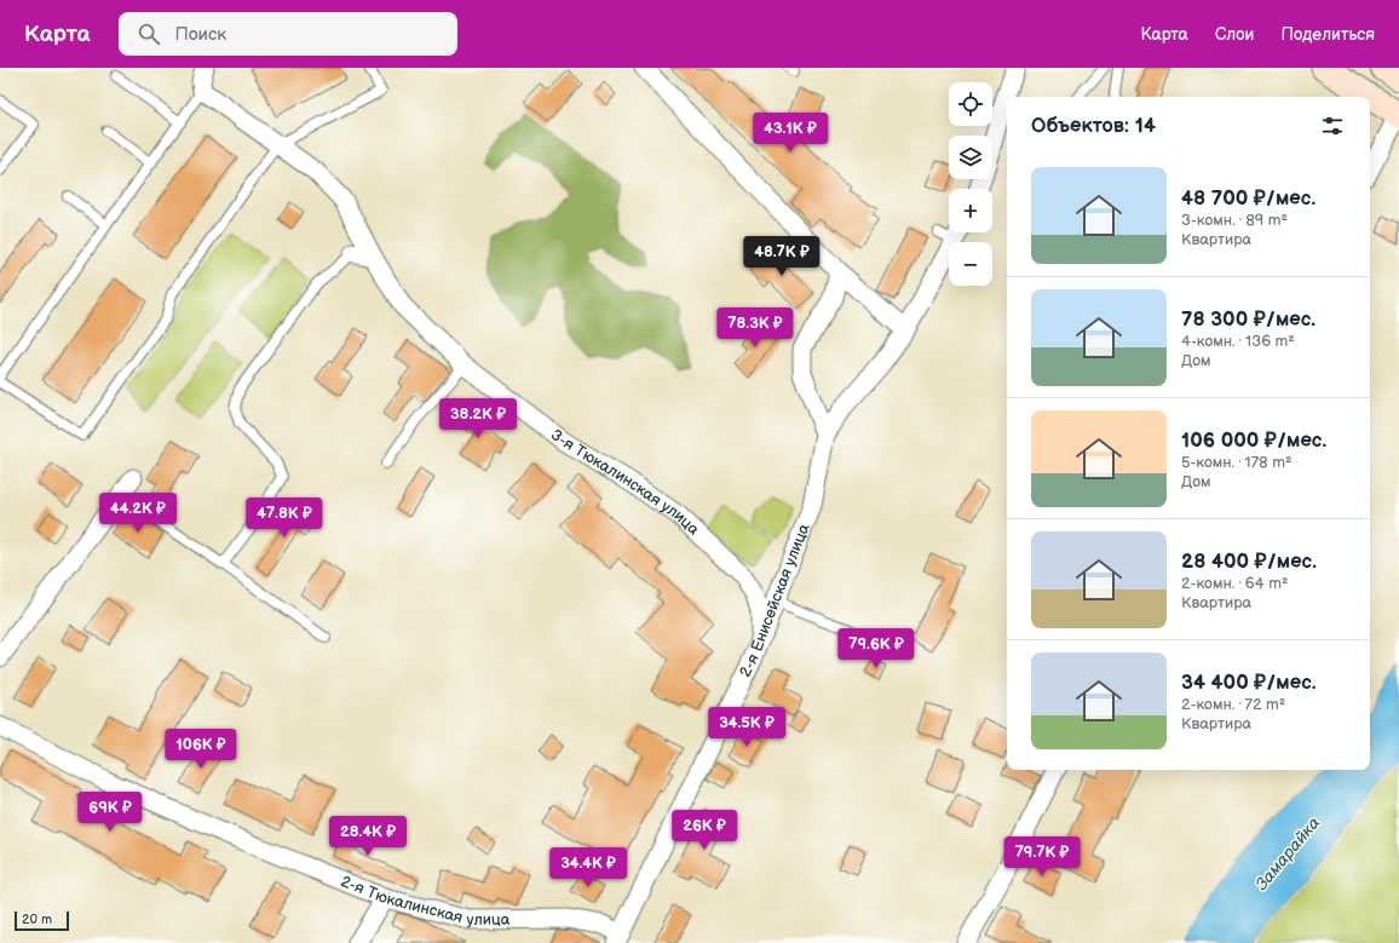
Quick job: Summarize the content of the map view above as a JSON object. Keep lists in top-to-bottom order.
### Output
{
  "streets": {
    "street": ["3-я Тюкалинская улица", "2-я Енисейская улица", "2-я Тюкалинская улица"]
  },
  "crossings": [
    ["3-я Тюкалинская улица", "2-я Енисейская улица"],
    ["2-я Енисейская улица", "2-я Тюкалинская улица"]
  ],
  "water": ["Замарайка"],
  "scale_bar": "20 m",
  "page": {
    "header": "Карта",
    "search": "Поиск",
    "nav": ["Карта", "Слои", "Поделиться"],
    "map_buttons": ["+", "−"],
    "heading": "Объектов: 14",
    "price": [
      "43.1K ₽",
      "48.7K ₽",
      "78.3K ₽",
      "38.2K ₽",
      "44.2K ₽",
      "47.8K ₽",
      "79.6K ₽",
      "34.5K ₽",
      "106K ₽",
      "69K ₽",
      "26K ₽",
      "28.4K ₽",
      "79.7K ₽",
      "34.4K ₽"
    ],
    "list": [
      {
        "name": "48 700 ₽/мес.",
        "note": "3-комн. · 89 m² · Квартира"
      },
      {
        "name": "78 300 ₽/мес.",
        "note": "4-комн. · 136 m² · Дом"
      },
      {
        "name": "106 000 ₽/мес.",
        "note": "5-комн. · 178 m² · Дом"
      },
      {
        "name": "28 400 ₽/мес.",
        "note": "2-комн. · 64 m² · Квартира"
      },
      {
        "name": "34 400 ₽/мес.",
        "note": "2-комн. · 72 m² · Квартира"
      }
    ],
    "scale": "20 m"
  }
}
